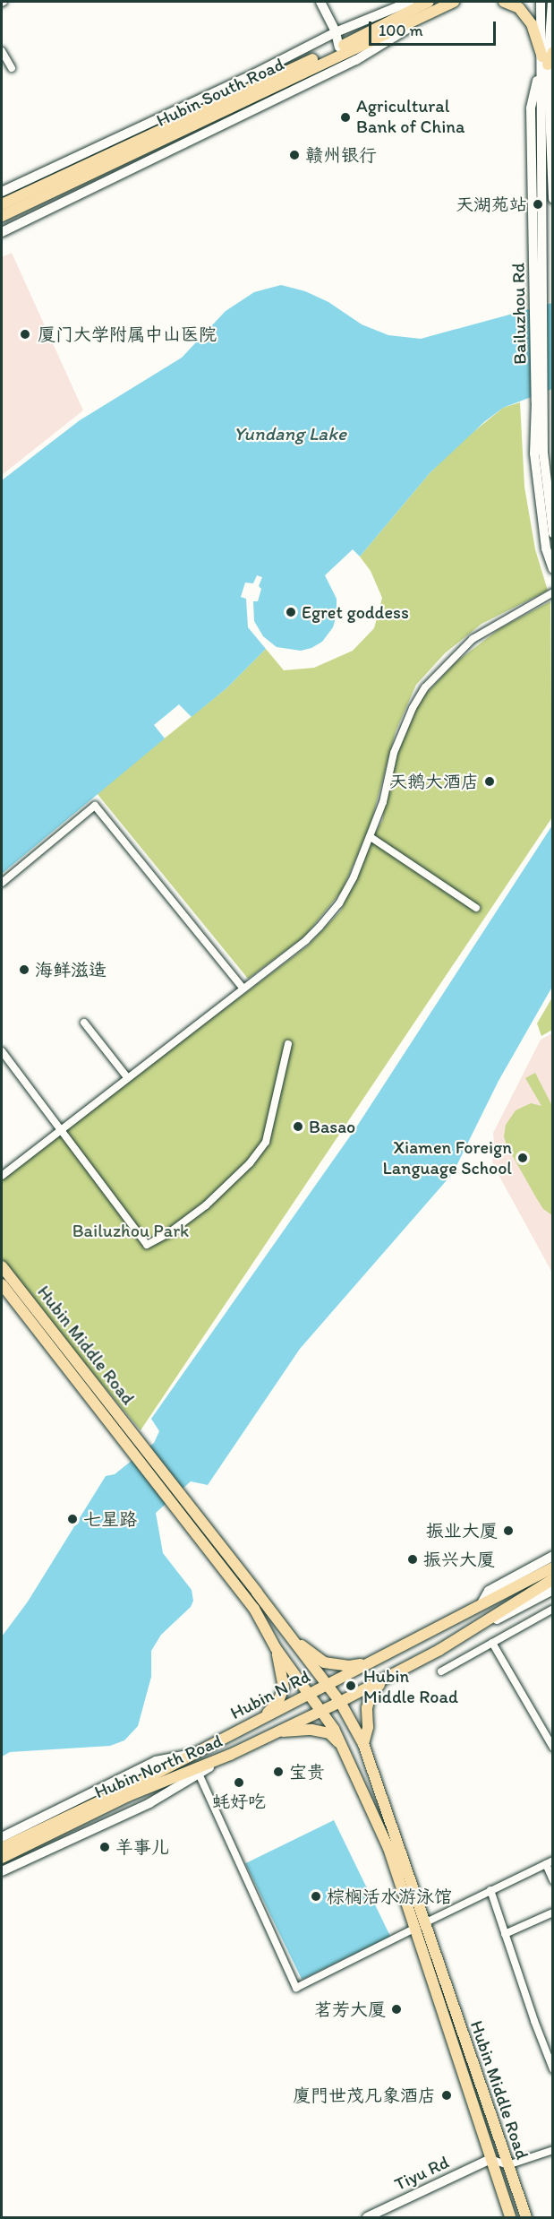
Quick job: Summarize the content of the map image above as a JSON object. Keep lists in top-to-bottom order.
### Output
{
  "streets": {
    "main road": [
      "Hubin South Road",
      "Bailuzhou Rd",
      "Hubin Middle Road",
      "Hubin N Rd",
      "Hubin North Road",
      "Tiyu Rd"
    ]
  },
  "crossings": [
    ["Hubin Middle Road", "Hubin N Rd"],
    ["Hubin Middle Road", "Hubin North Road"],
    ["Hubin Middle Road", "Tiyu Rd"]
  ],
  "water": ["Yundang Lake"],
  "parks": ["Bailuzhou Park"],
  "places": [
    "Agricultural Bank of China",
    "赣州银行",
    "天湖苑站",
    "厦门大学附属中山医院",
    "Egret goddess",
    "天鹅大酒店",
    "海鲜滋造",
    "Basao",
    "Xiamen Foreign Language School",
    "七星路",
    "振业大厦",
    "振兴大厦",
    "Hubin Middle Road",
    "宝贵",
    "蚝好吃",
    "羊事儿",
    "棕榈活水游泳馆",
    "茗芳大厦",
    "廈門世茂凡象酒店"
  ],
  "scale_bar": "100 m"
}
